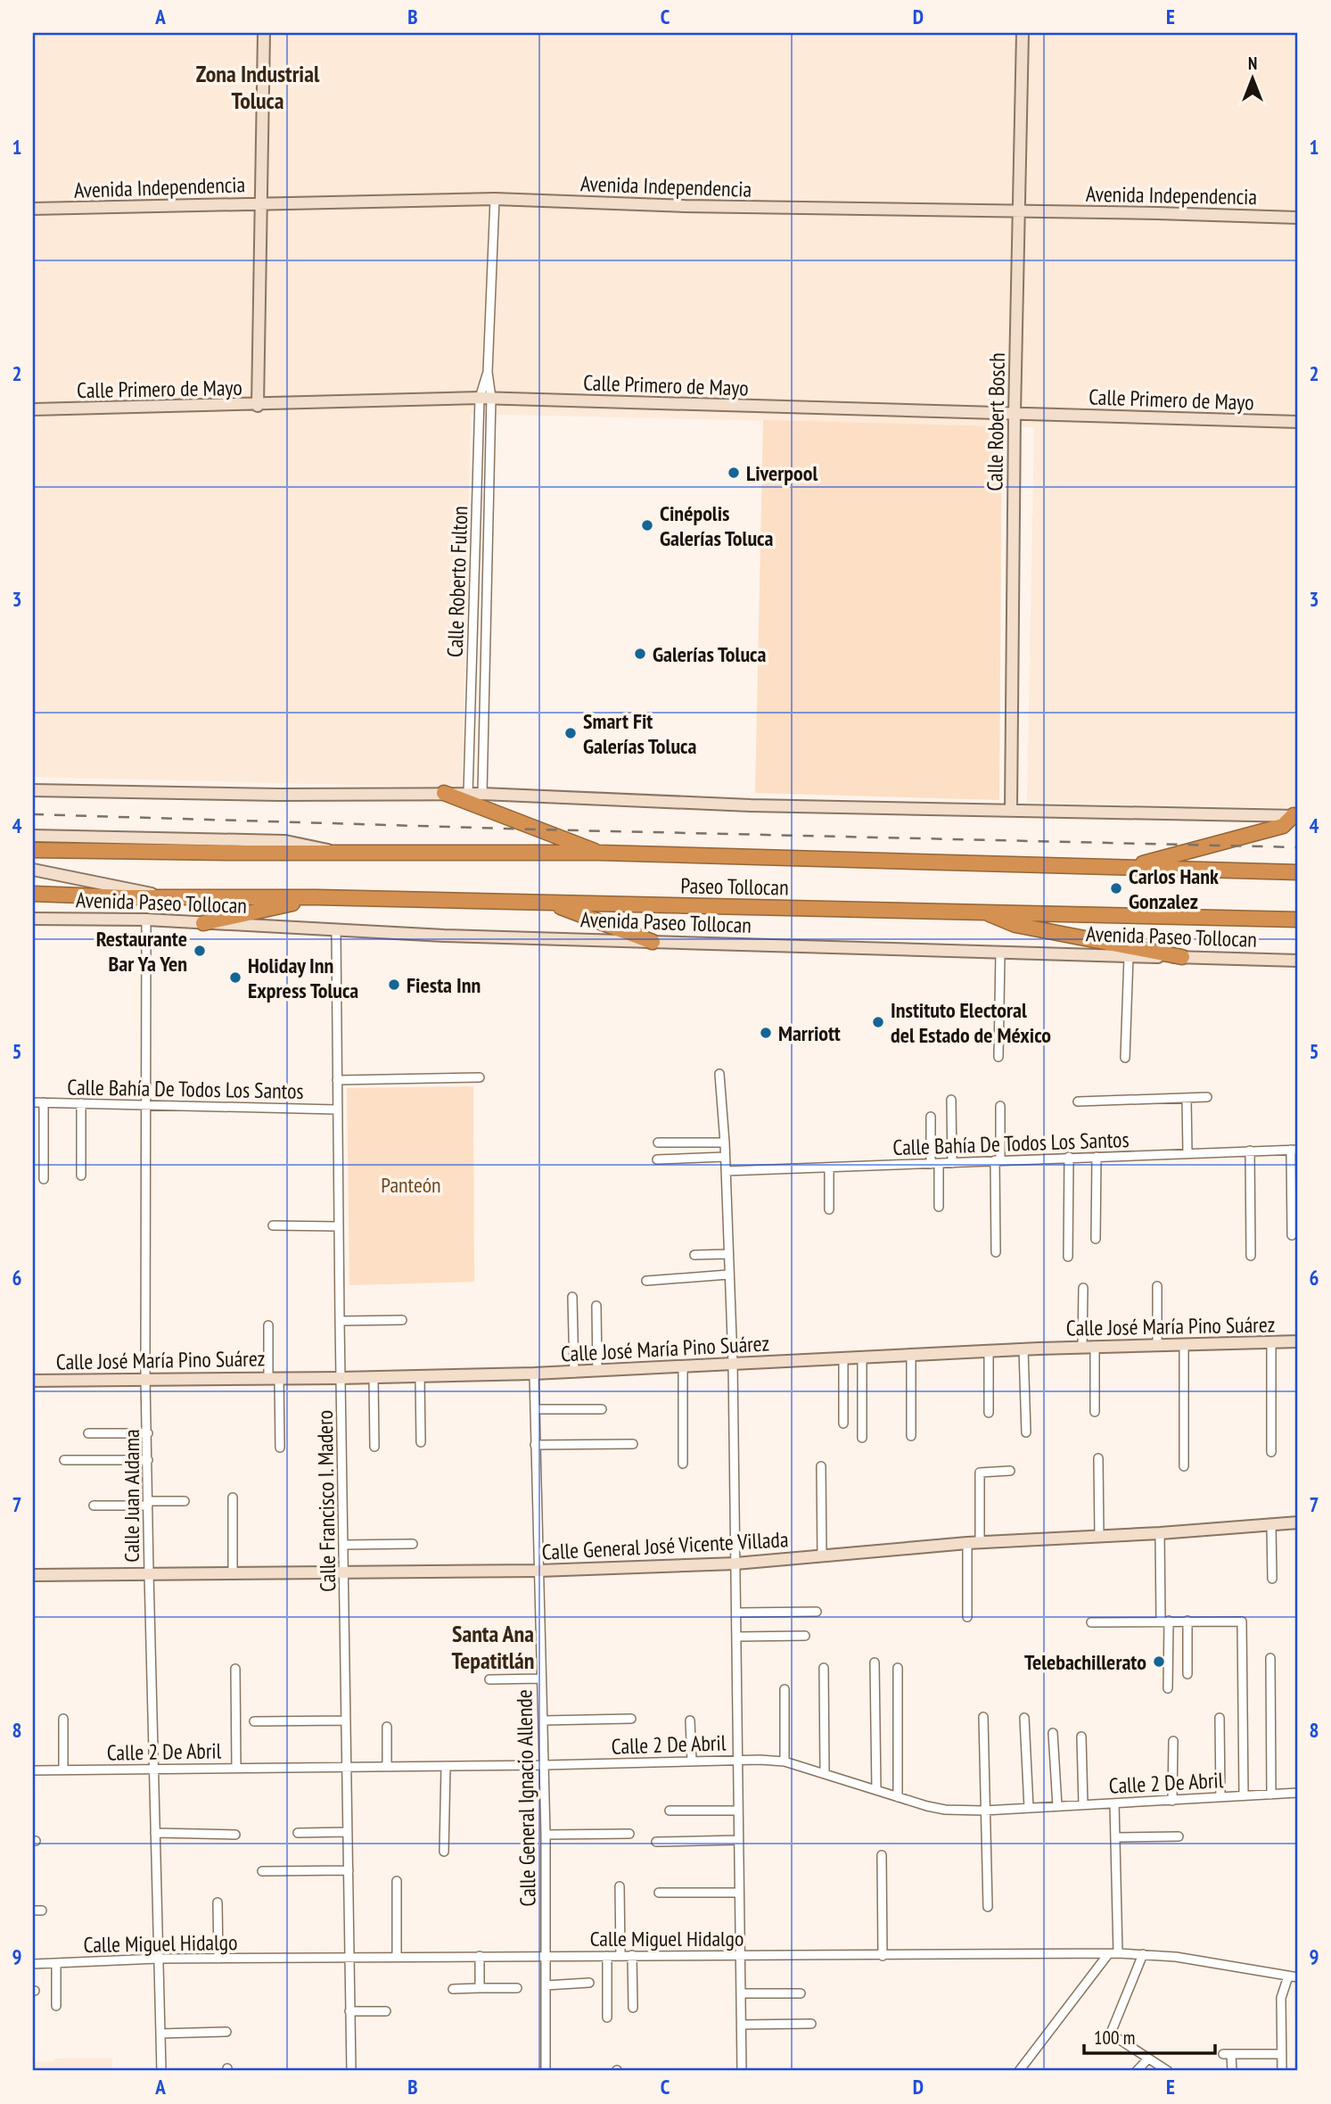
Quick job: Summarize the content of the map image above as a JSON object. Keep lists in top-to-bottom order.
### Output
{
  "streets": {
    "highway": ["Paseo Tollocan", "Avenida Paseo Tollocan"],
    "main road": [
      "Avenida Independencia",
      "Calle Primero de Mayo",
      "Calle Robert Bosch",
      "Calle José María Pino Suárez",
      "Calle General José Vicente Villada"
    ],
    "street": [
      "Calle Roberto Fulton",
      "Calle Bahía De Todos Los Santos",
      "Calle Juan Aldama",
      "Calle Francisco I. Madero",
      "Calle 2 De Abril",
      "Calle General Ignacio Allende",
      "Calle Miguel Hidalgo"
    ]
  },
  "crossings": [
    ["Avenida Independencia", "Calle Robert Bosch"],
    ["Avenida Independencia", "Calle Roberto Fulton"],
    ["Calle Primero de Mayo", "Calle Robert Bosch"],
    ["Calle Primero de Mayo", "Calle Roberto Fulton"],
    ["Paseo Tollocan", "Avenida Paseo Tollocan"],
    ["Avenida Paseo Tollocan", "Calle Juan Aldama"],
    ["Avenida Paseo Tollocan", "Calle Francisco I. Madero"],
    ["Calle Bahía De Todos Los Santos", "Calle Juan Aldama"],
    ["Calle Bahía De Todos Los Santos", "Calle Francisco I. Madero"],
    ["Calle José María Pino Suárez", "Calle Juan Aldama"],
    ["Calle José María Pino Suárez", "Calle Francisco I. Madero"],
    ["Calle José María Pino Suárez", "Calle General Ignacio Allende"],
    ["Calle Juan Aldama", "Calle General José Vicente Villada"],
    ["Calle Juan Aldama", "Calle 2 De Abril"],
    ["Calle Juan Aldama", "Calle Miguel Hidalgo"],
    ["Calle Francisco I. Madero", "Calle General José Vicente Villada"],
    ["Calle Francisco I. Madero", "Calle 2 De Abril"],
    ["Calle Francisco I. Madero", "Calle Miguel Hidalgo"],
    ["Calle General José Vicente Villada", "Calle General Ignacio Allende"],
    ["Calle 2 De Abril", "Calle General Ignacio Allende"],
    ["Calle General Ignacio Allende", "Calle Miguel Hidalgo"]
  ],
  "districts": ["Zona Industrial Toluca", "Santa Ana Tepatitlán"],
  "parks": ["Panteón"],
  "places": [
    "Liverpool",
    "Cinépolis Galerías Toluca",
    "Galerías Toluca",
    "Smart Fit Galerías Toluca",
    "Carlos Hank Gonzalez",
    "Restaurante Bar Ya Yen",
    "Holiday Inn Express Toluca",
    "Fiesta Inn",
    "Instituto Electoral del Estado de México",
    "Marriott",
    "Telebachillerato"
  ],
  "scale_bar": "100 m",
  "north": "top",
  "grid": {
    "columns": [
      "A",
      "B",
      "C",
      "D",
      "E"
    ],
    "rows": [
      "1",
      "2",
      "3",
      "4",
      "5",
      "6",
      "7",
      "8",
      "9"
    ]
  }
}
